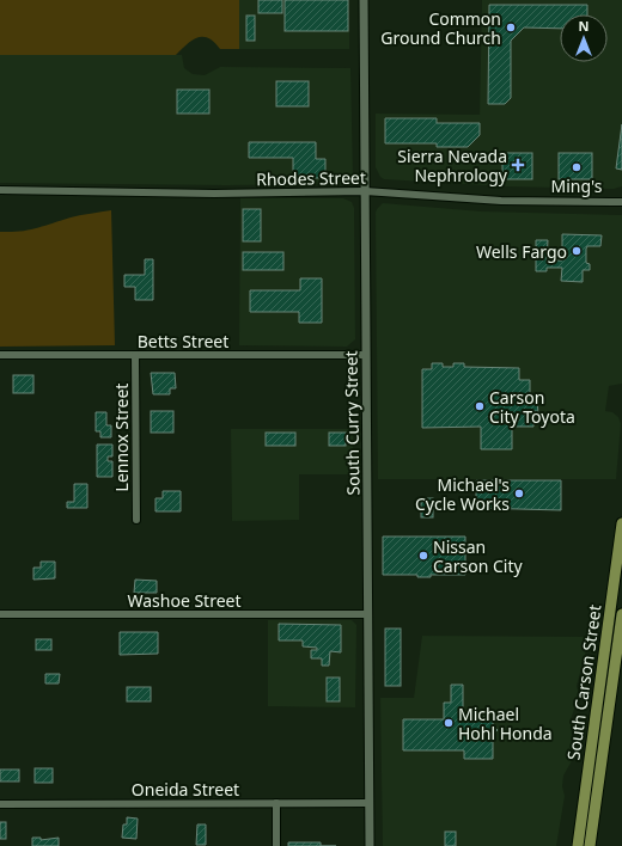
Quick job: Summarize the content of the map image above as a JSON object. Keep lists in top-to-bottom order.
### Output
{
  "streets": {
    "main road": ["South Carson Street"],
    "street": [
      "Rhodes Street",
      "Betts Street",
      "South Curry Street",
      "Lennox Street",
      "Washoe Street",
      "Oneida Street"
    ]
  },
  "crossings": [
    ["Rhodes Street", "South Curry Street"],
    ["Betts Street", "South Curry Street"],
    ["Betts Street", "Lennox Street"],
    ["South Curry Street", "Washoe Street"],
    ["South Curry Street", "Oneida Street"]
  ],
  "places": {
    "other": [
      "Common Ground Church",
      "Ming's",
      "Wells Fargo",
      "Carson City Toyota",
      "Michael's Cycle Works",
      "Nissan Carson City",
      "Michael Hohl Honda"
    ],
    "health": ["Sierra Nevada Nephrology"]
  },
  "north": "top"
}
